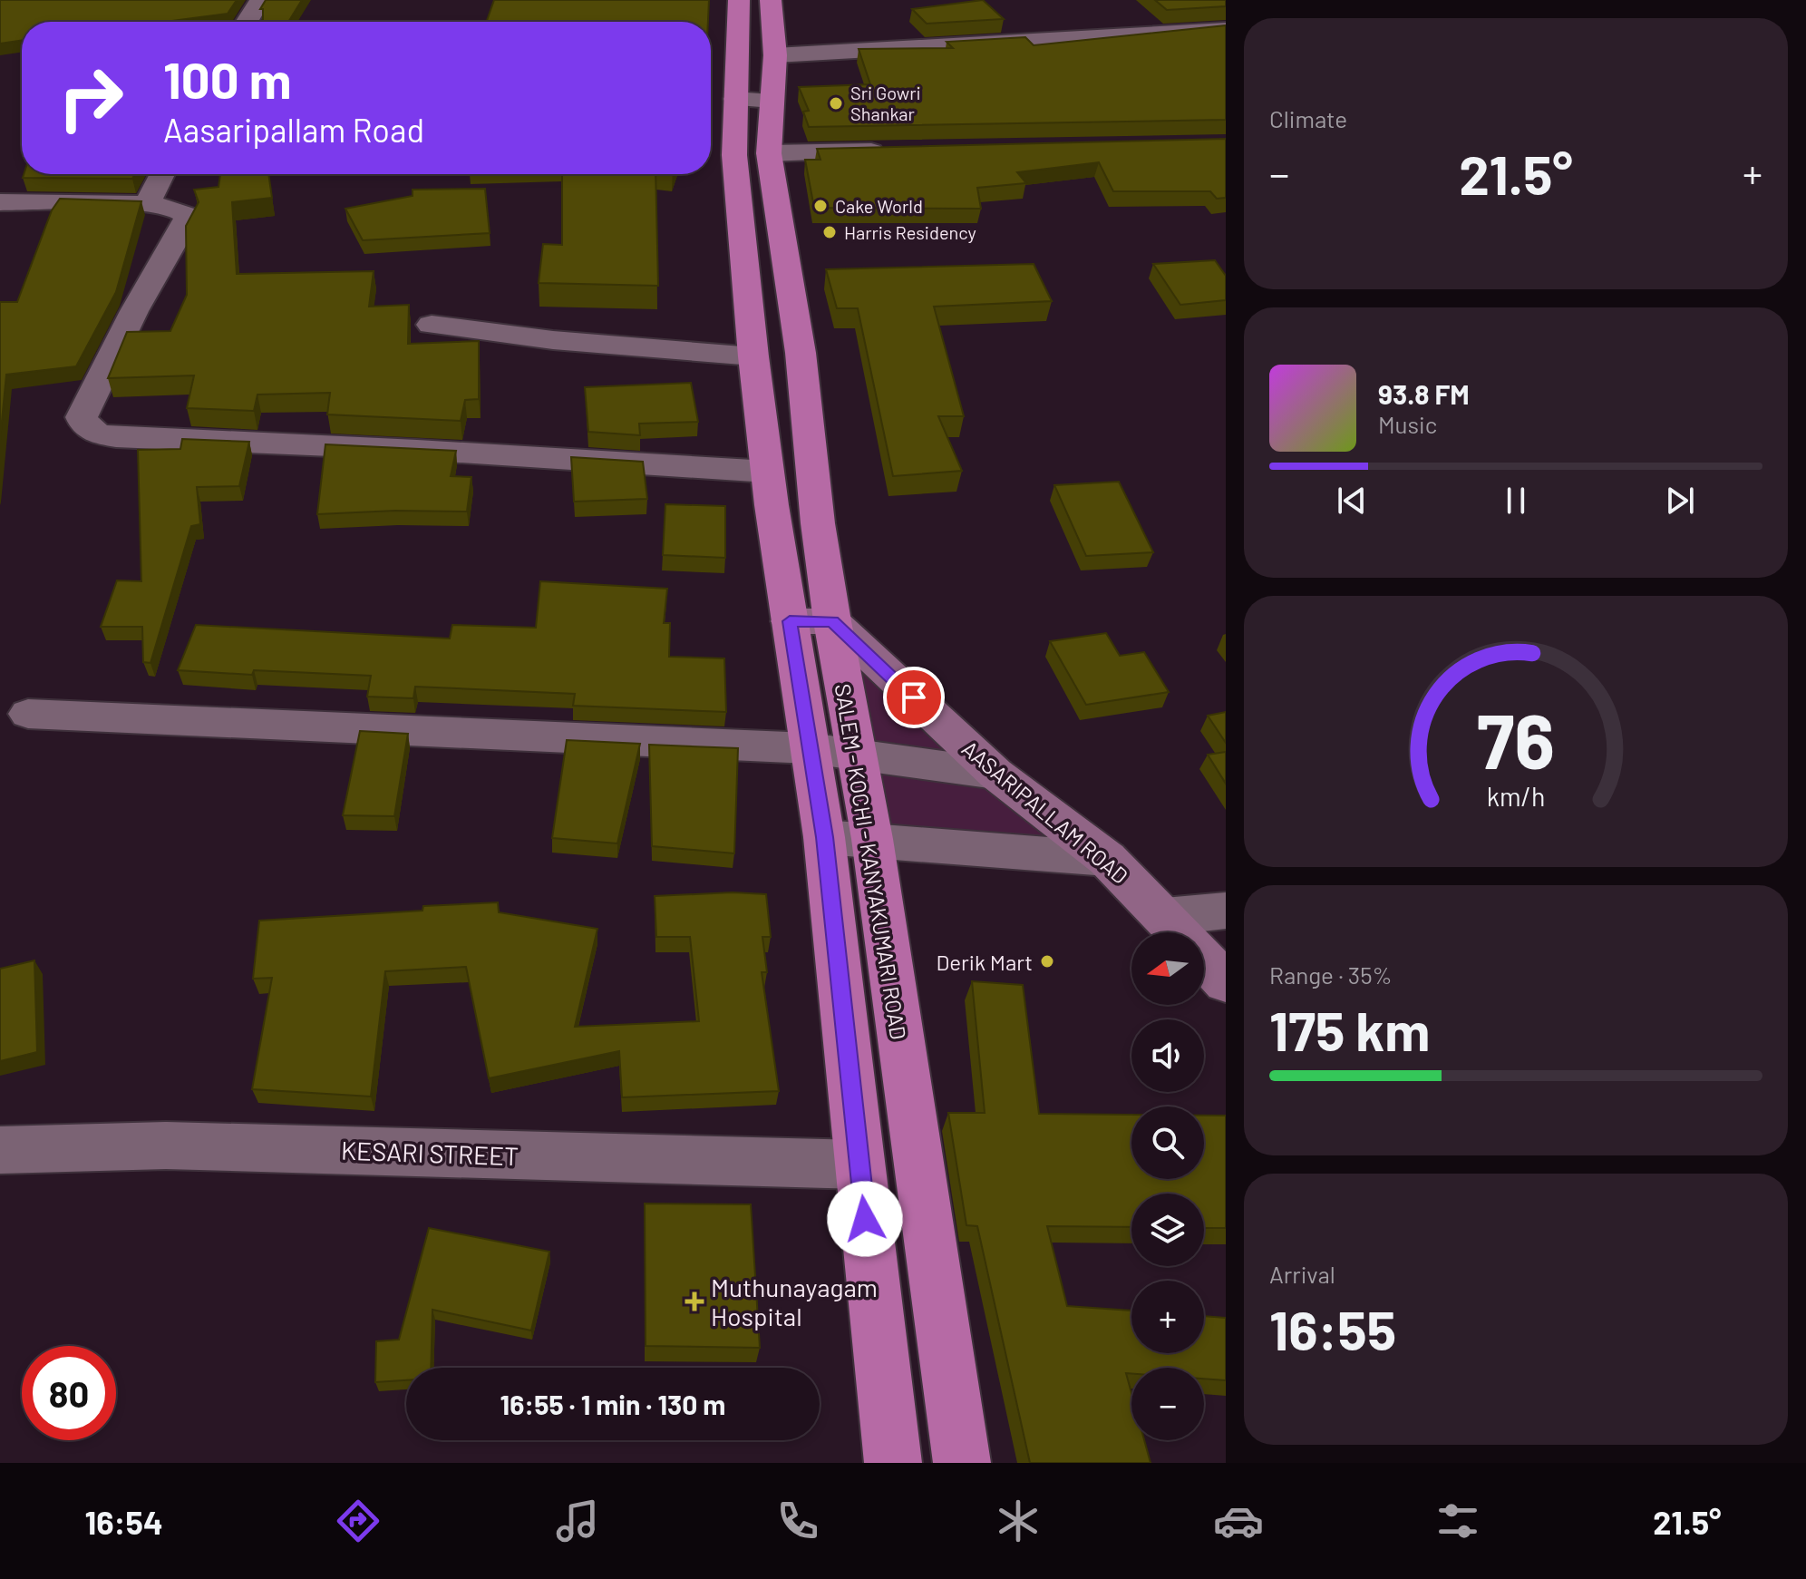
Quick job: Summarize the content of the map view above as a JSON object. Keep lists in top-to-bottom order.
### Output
{
  "streets": {
    "highway": ["SALEM - KOCHI - KANYAKUMARI ROAD"],
    "main road": ["AASARIPALLAM ROAD"],
    "street": ["KESARI STREET"]
  },
  "crossings": [
    ["AASARIPALLAM ROAD", "SALEM - KOCHI - KANYAKUMARI ROAD"],
    ["SALEM - KOCHI - KANYAKUMARI ROAD", "KESARI STREET"]
  ],
  "places": {
    "other": [
      "Sri Gowri Shankar",
      "Cake World",
      "Harris Residency",
      "Derik Mart"
    ],
    "health": ["Muthunayagam Hospital"]
  },
  "north": "left",
  "page": {
    "tile": [
      "Climate",
      ["Range · 35%", "175 km"],
      ["Arrival", "16:55"]
    ],
    "turn": ["100 m", "Aasaripallam Road"],
    "heat": ["−", "21.5°", "+"],
    "song": ["93.8 FM", "Music"],
    "map_buttons": ["+", "−"],
    "limit": "80",
    "trip": "16:55 · 1 min · 130 m",
    "tabs": ["16:54", "21.5°"],
    "gauge": ["76", "km/h"]
  }
}
